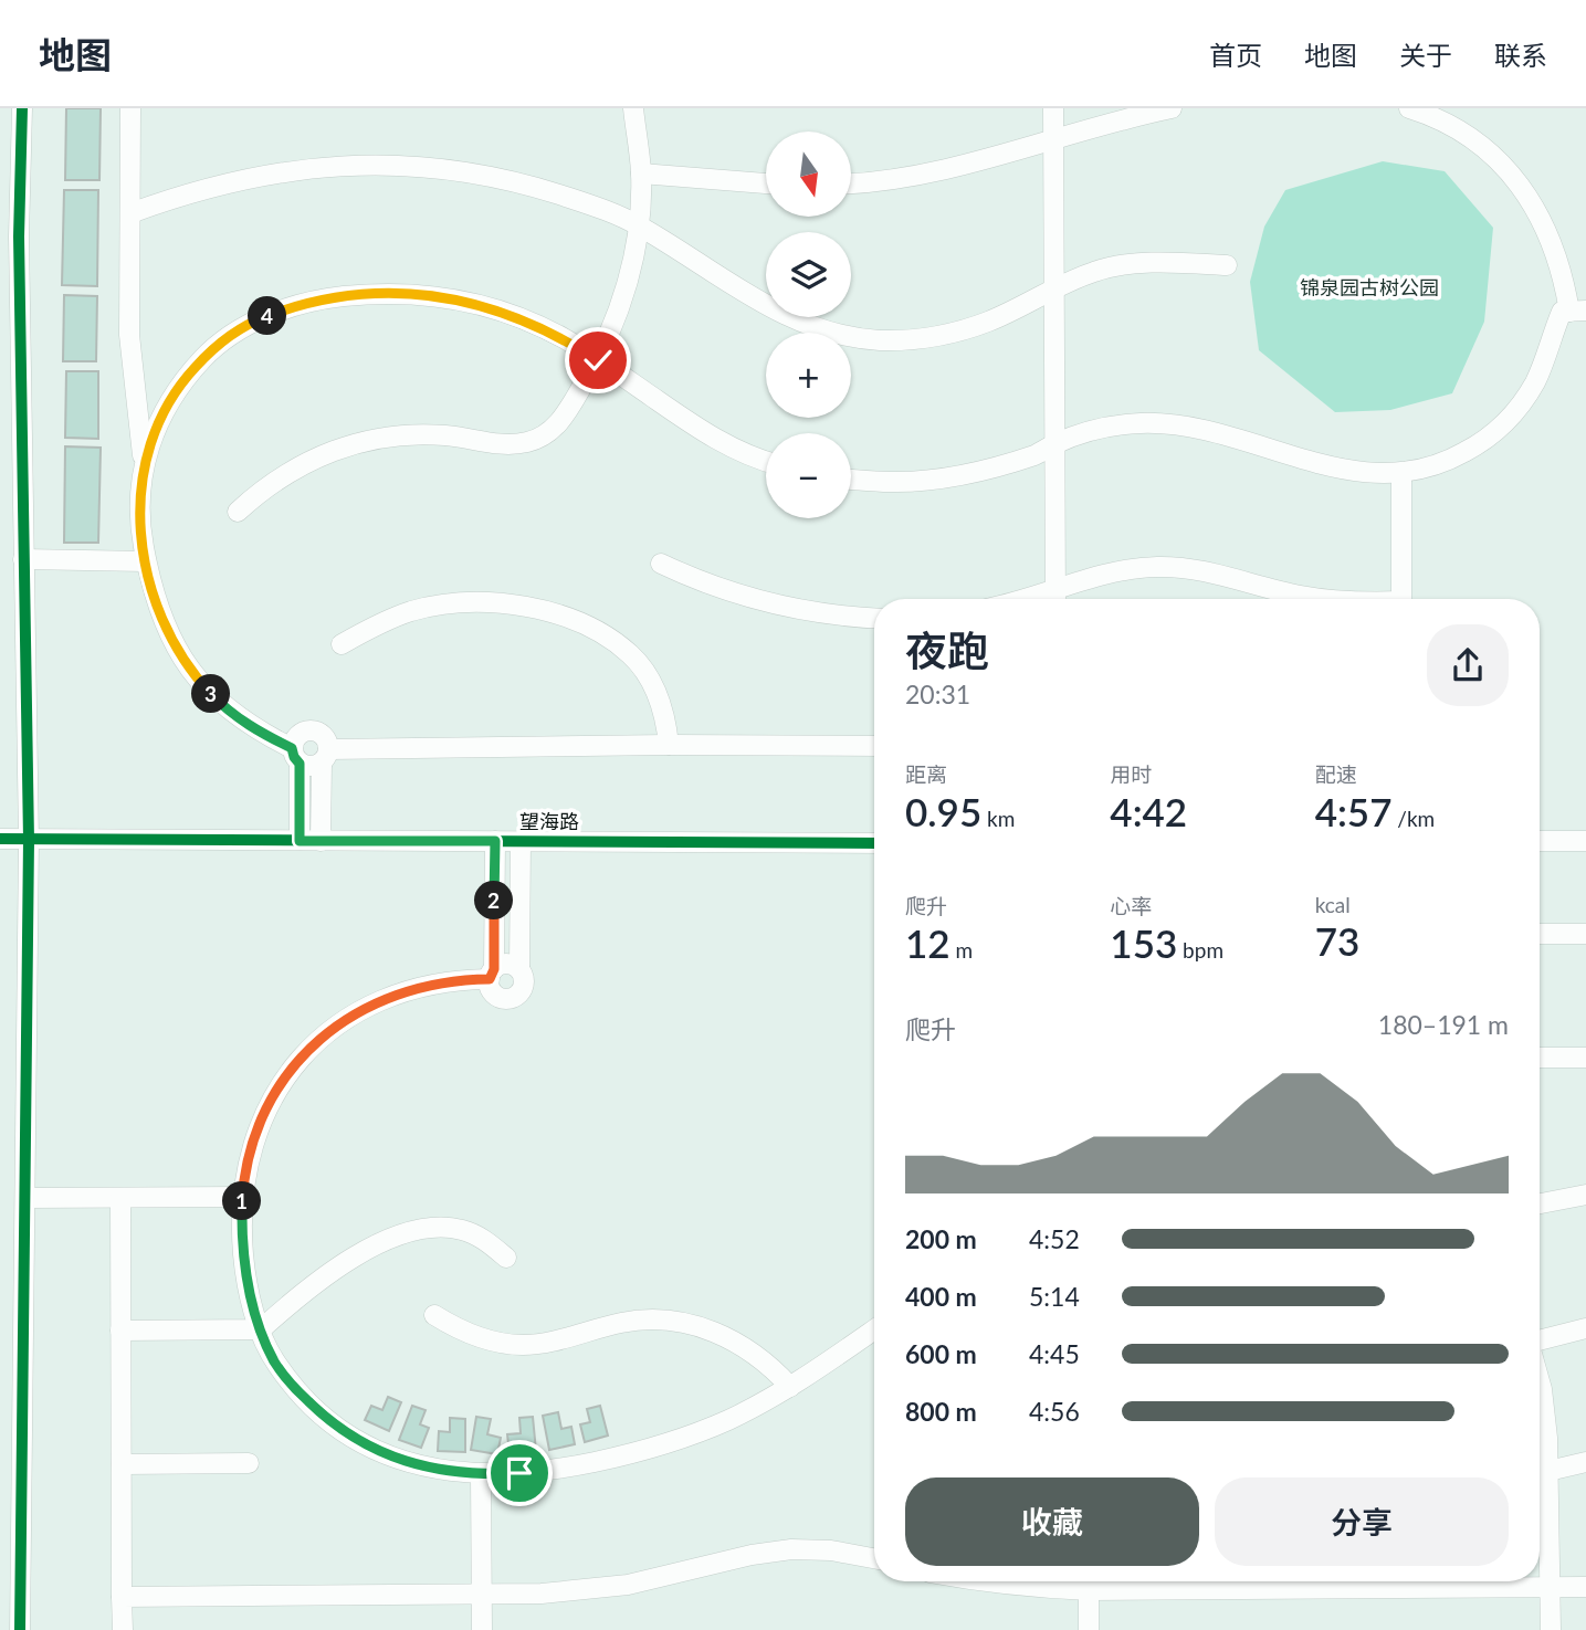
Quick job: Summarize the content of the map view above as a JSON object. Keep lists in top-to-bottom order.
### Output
{
  "streets": {
    "street": ["望海路"]
  },
  "parks": ["锦泉园古树公园"],
  "north": "bottom",
  "page": {
    "header": "地图",
    "nav": [
      "首页",
      "地图",
      "关于",
      "联系"
    ],
    "map_buttons": ["+", "−"],
    "pins": [
      "4",
      "3",
      "2",
      "1"
    ],
    "heading": ["夜跑", "20:31"],
    "stats": [
      ["距离", "0.95 km"],
      ["用时", "4:42"],
      ["配速", "4:57 /km"],
      ["爬升", "12 m"],
      ["心率", "153 bpm"],
      ["kcal", "73"]
    ],
    "chart": ["爬升", "180–191 m"],
    "list": [
      {
        "name": "200 m",
        "note": "4:52"
      },
      {
        "name": "400 m",
        "note": "5:14"
      },
      {
        "name": "600 m",
        "note": "4:45"
      },
      {
        "name": "800 m",
        "note": "4:56"
      }
    ],
    "buttons": ["收藏", "分享"]
  }
}
